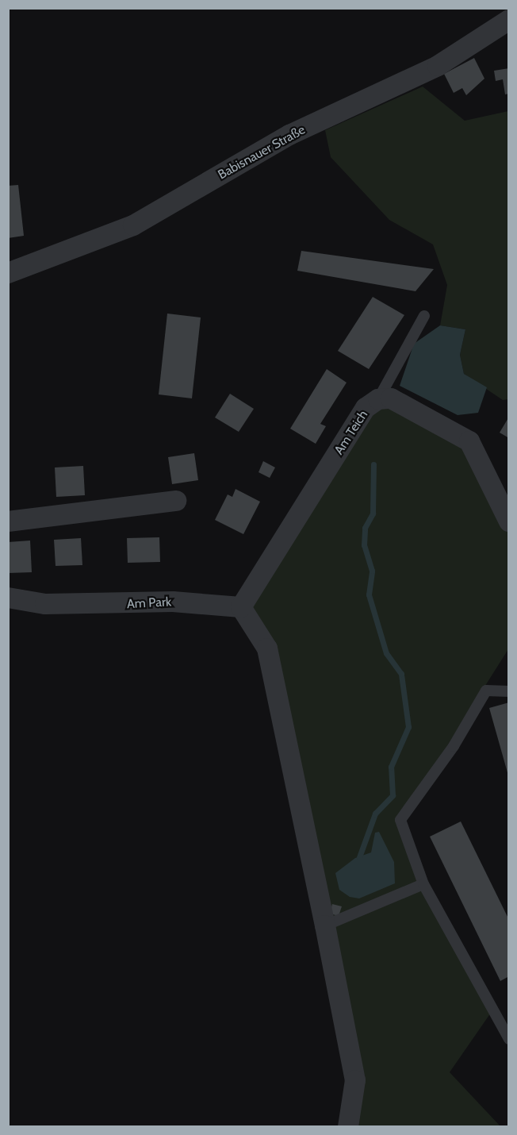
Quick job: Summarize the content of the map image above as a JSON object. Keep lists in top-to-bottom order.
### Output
{
  "streets": {
    "street": ["Babisnauer Straße", "Am Teich", "Am Park"]
  },
  "crossings": [
    ["Am Teich", "Am Park"]
  ]
}
